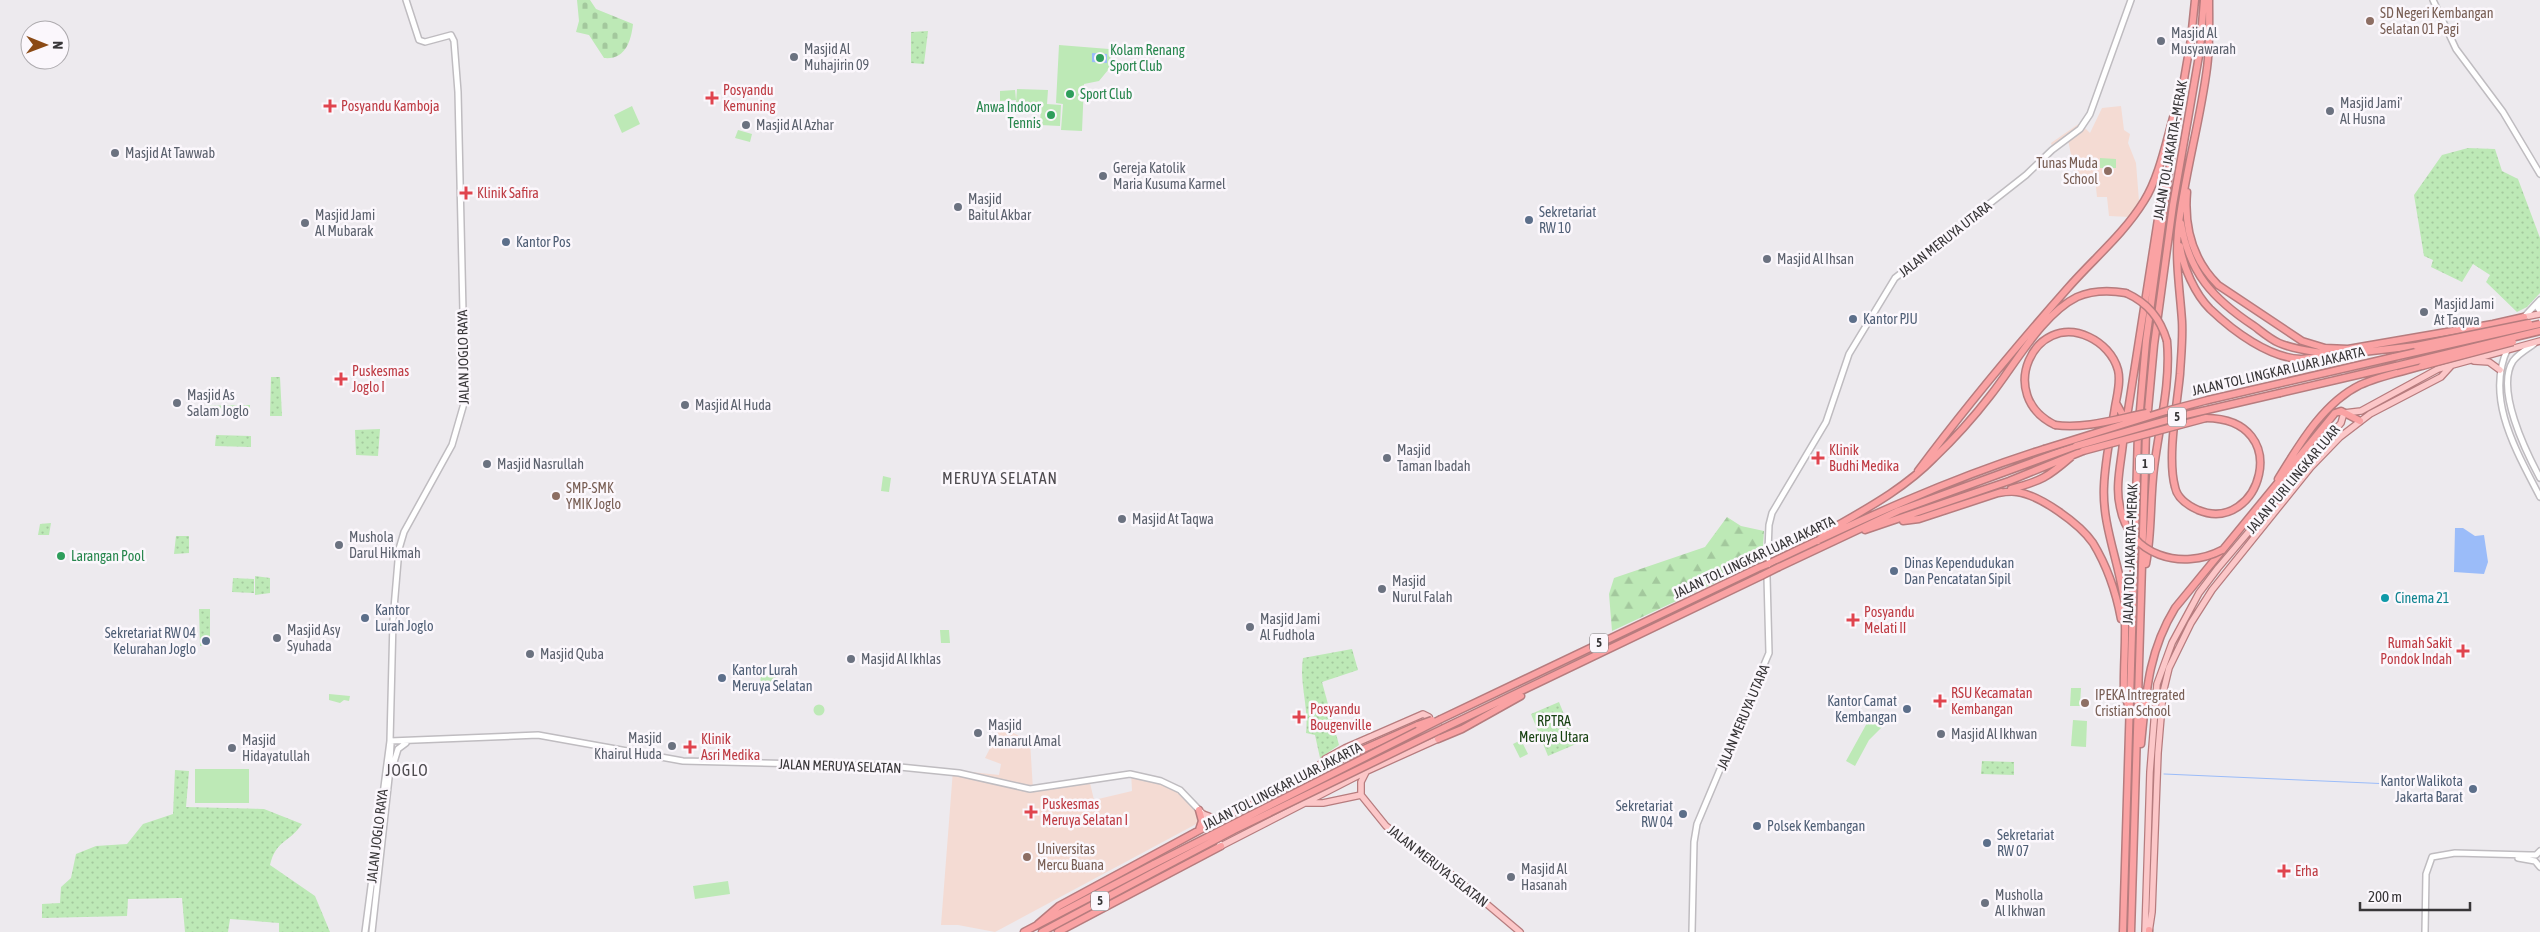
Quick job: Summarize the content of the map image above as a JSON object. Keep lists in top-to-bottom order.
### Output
{
  "streets": {
    "highway": [
      "JALAN TOL JAKARTA–MERAK",
      "JALAN TOL LINGKAR LUAR JAKARTA",
      "5",
      "1"
    ],
    "main road": [
      "JALAN MERUYA UTARA",
      "JALAN JOGLO RAYA",
      "JALAN PURI LINGKAR LUAR",
      "JALAN MERUYA SELATAN"
    ]
  },
  "crossings": [
    ["JALAN JOGLO RAYA", "JALAN MERUYA SELATAN"]
  ],
  "districts": ["MERUYA SELATAN", "JOGLO"],
  "parks": ["RPTRA Meruya Utara"],
  "places": {
    "other": [
      "SD Negeri Kembangan Selatan 01 Pagi",
      "Masjid Al Musyawarah",
      "Masjid Al Muhajirin 09",
      "Kolam Renang Sport Club",
      "Sport Club",
      "Masjid Jami' Al Husna",
      "Anwa Indoor Tennis",
      "Masjid Al Azhar",
      "Masjid At Tawwab",
      "Tunas Muda School",
      "Gereja Katolik Maria Kusuma Karmel",
      "Masjid Baitul Akbar",
      "Sekretariat RW 10",
      "Masjid Jami Al Mubarak",
      "Kantor Pos",
      "Masjid Al Ihsan",
      "Masjid Jami At Taqwa",
      "Kantor PJU",
      "Masjid As Salam Joglo",
      "Masjid Al Huda",
      "Masjid Taman Ibadah",
      "Masjid Nasrullah",
      "SMP-SMK YMIK Joglo",
      "Masjid At Taqwa",
      "Mushola Darul Hikmah",
      "Larangan Pool",
      "Dinas Kependudukan Dan Pencatatan Sipil",
      "Masjid Nurul Falah",
      "Cinema 21",
      "Kantor Lurah Joglo",
      "Masjid Jami Al Fudhola",
      "Masjid Asy Syuhada",
      "Sekretariat RW 04 Kelurahan Joglo",
      "Masjid Quba",
      "Masjid Al Ikhlas",
      "Kantor Lurah Meruya Selatan",
      "IPEKA Intregrated Cristian School",
      "Kantor Camat Kembangan",
      "Masjid Manarul Amal",
      "Masjid Al Ikhwan",
      "Masjid Khairul Huda",
      "Masjid Hidayatullah",
      "Kantor Walikota Jakarta Barat",
      "Sekretariat RW 04",
      "Polsek Kembangan",
      "Sekretariat RW 07",
      "Universitas Mercu Buana",
      "Masjid Al Hasanah",
      "Musholla Al Ikhwan"
    ],
    "health": [
      "Posyandu Kemuning",
      "Posyandu Kamboja",
      "Klinik Safira",
      "Puskesmas Joglo I",
      "Klinik Budhi Medika",
      "Posyandu Melati II",
      "Rumah Sakit Pondok Indah",
      "RSU Kecamatan Kembangan",
      "Posyandu Bougenville",
      "Klinik Asri Medika",
      "Puskesmas Meruya Selatan I",
      "Erha"
    ]
  },
  "scale_bar": "200 m",
  "north": "right"
}
